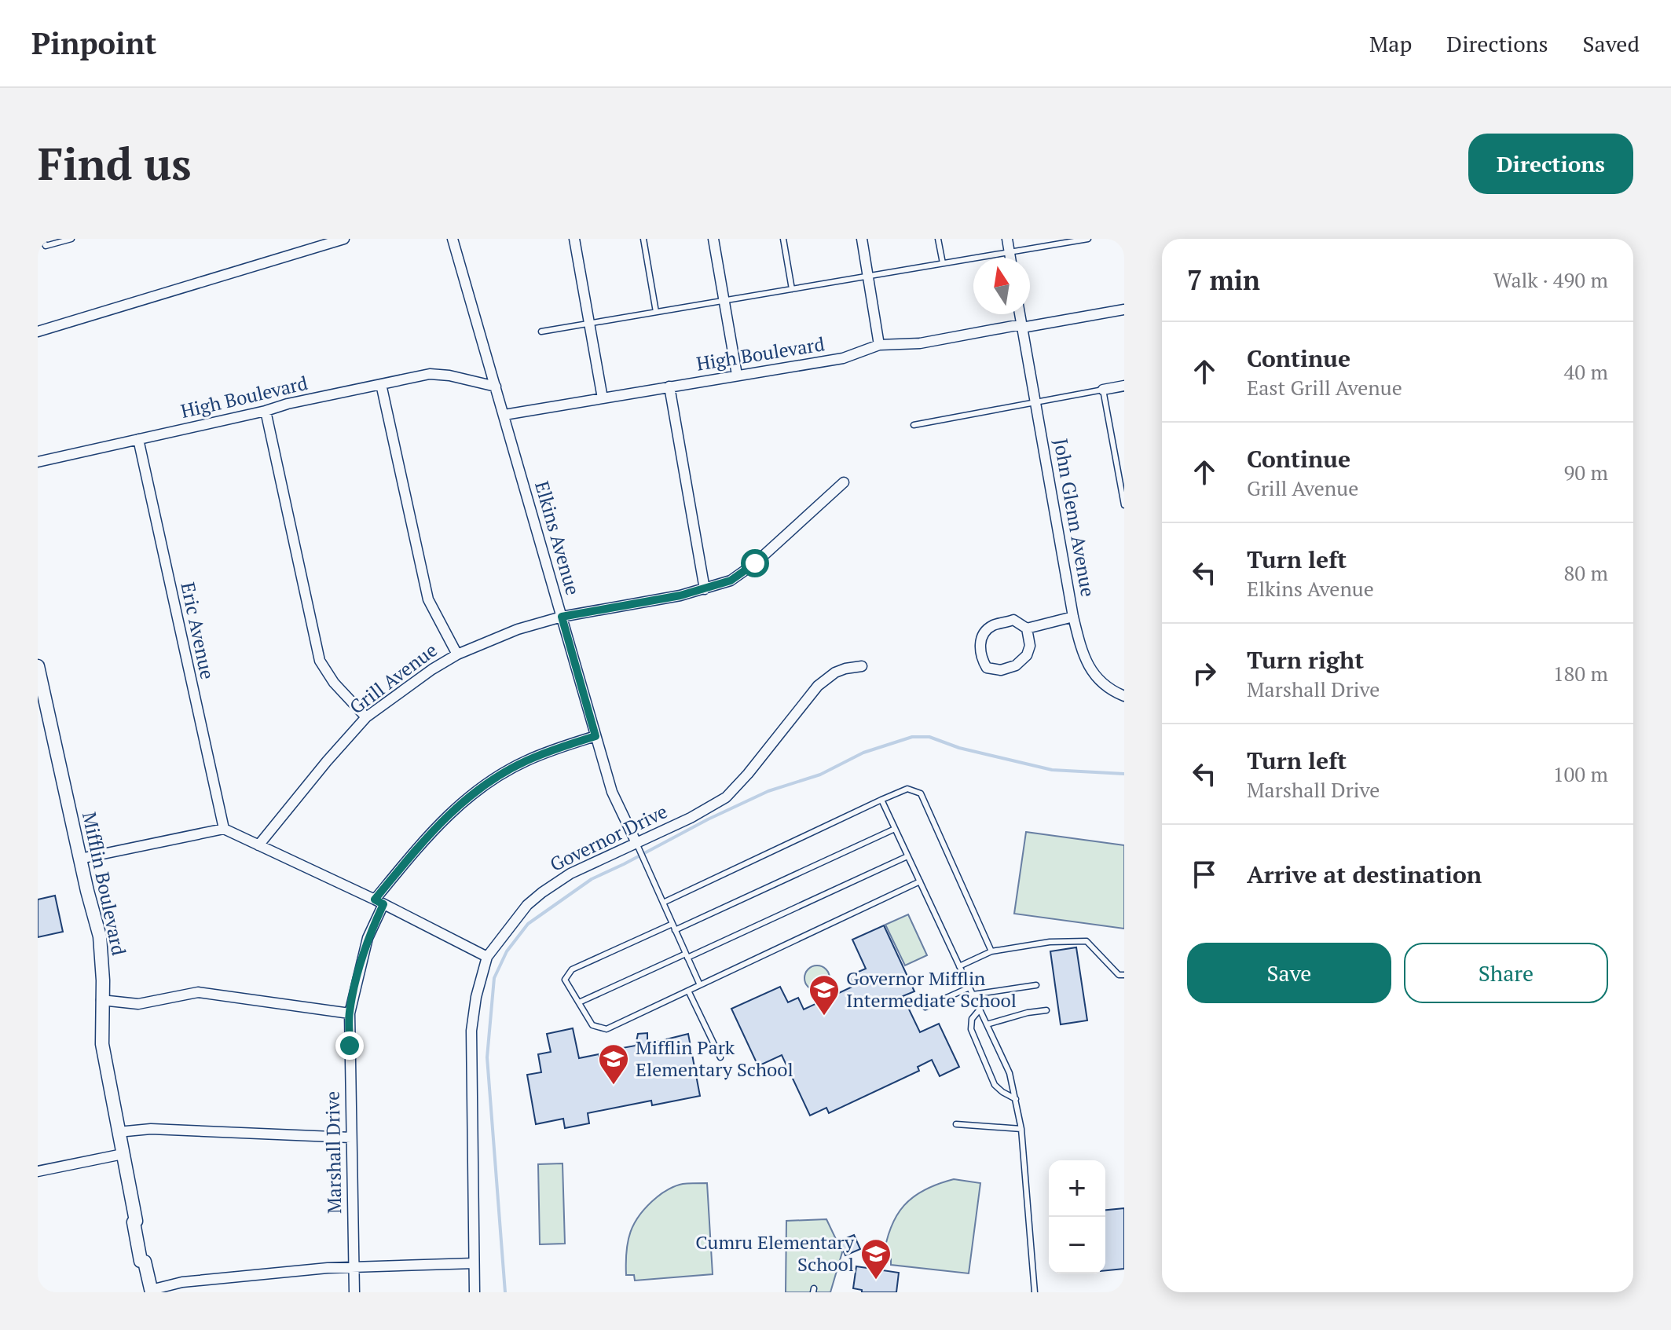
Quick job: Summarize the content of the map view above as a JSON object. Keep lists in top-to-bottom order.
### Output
{
  "streets": {
    "street": [
      "High Boulevard",
      "John Glenn Avenue",
      "Elkins Avenue",
      "Eric Avenue",
      "Grill Avenue",
      "Governor Drive",
      "Mifflin Boulevard",
      "Marshall Drive"
    ]
  },
  "crossings": [
    ["High Boulevard", "John Glenn Avenue"],
    ["High Boulevard", "Elkins Avenue"],
    ["High Boulevard", "Eric Avenue"],
    ["Elkins Avenue", "Grill Avenue"],
    ["Elkins Avenue", "Governor Drive"],
    ["Elkins Avenue", "Marshall Drive"]
  ],
  "places": {
    "school or university": ["Governor Mifflin Intermediate School", "Mifflin Park Elementary School", "Cumru Elementary School"]
  },
  "north": "top",
  "page": {
    "header": "Pinpoint",
    "nav": ["Map", "Directions", "Saved"],
    "buttons": [
      "Directions",
      ["Save", "Share"]
    ],
    "title": "Find us",
    "heading": ["7 min", "Walk · 490 m"],
    "list": [
      ["Continue", "East Grill Avenue", "40 m"],
      ["Continue", "Grill Avenue", "90 m"],
      ["Turn left", "Elkins Avenue", "80 m"],
      ["Turn right", "Marshall Drive", "180 m"],
      ["Turn left", "Marshall Drive", "100 m"],
      "Arrive at destination"
    ],
    "map_buttons": ["+", "−"]
  }
}
